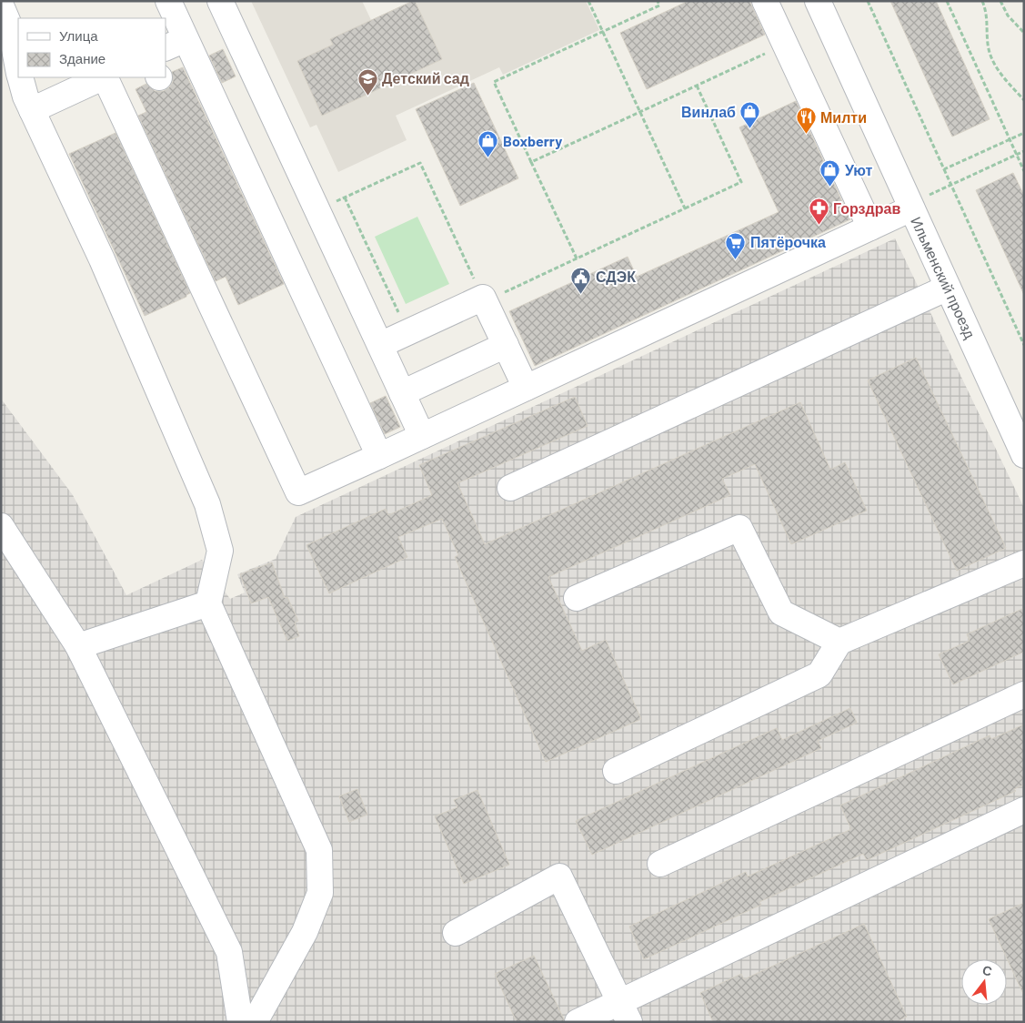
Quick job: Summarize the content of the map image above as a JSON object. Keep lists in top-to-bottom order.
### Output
{
  "streets": {
    "street": ["Ильменский проезд"]
  },
  "places": {
    "school or university": ["Детский сад"],
    "shop": ["Винлаб", "Boxberry", "Уют"],
    "restaurant": ["Милти"],
    "pharmacy": ["Горздрав"],
    "supermarket": ["Пятёрочка"],
    "public building": ["СДЭК"]
  },
  "legend": ["Улица", "Здание"],
  "north": "top"
}
